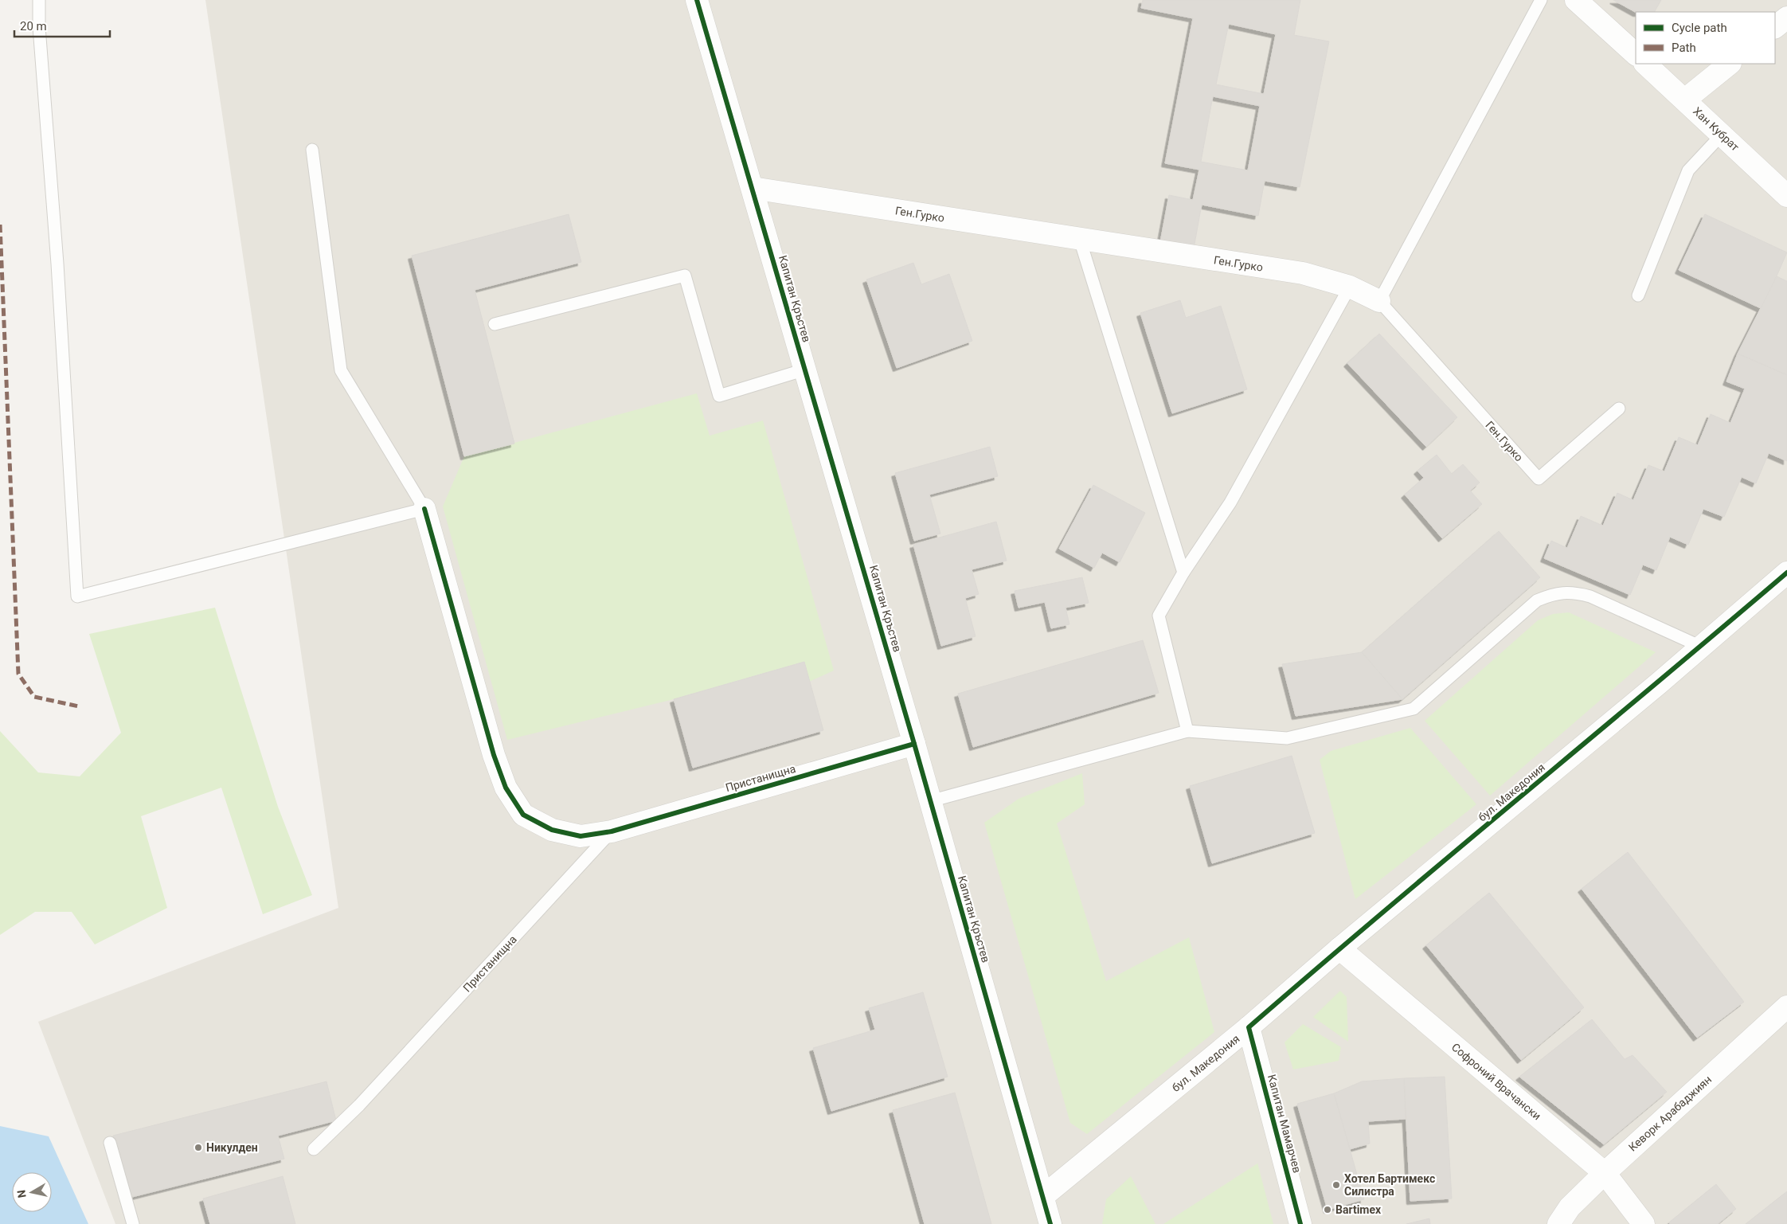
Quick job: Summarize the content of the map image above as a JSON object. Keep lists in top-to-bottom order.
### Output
{
  "streets": {
    "street": [
      "Хан Кубрат",
      "Ген.Гурко",
      "Капитан Кръстев",
      "Пристанищна",
      "бул. Македония",
      "Софроний Врачански",
      "Кеворк Арабаджиян",
      "Капитан Мамарчев"
    ]
  },
  "crossings": [
    ["Ген.Гурко", "Капитан Кръстев"],
    ["Капитан Кръстев", "Пристанищна"],
    ["Капитан Кръстев", "бул. Македония"],
    ["бул. Македония", "Софроний Врачански"],
    ["бул. Македония", "Капитан Мамарчев"],
    ["Софроний Врачански", "Кеворк Арабаджиян"]
  ],
  "places": ["Никулден", "Хотел Бартимекс Силистра", "Bartimex"],
  "legend": ["Cycle path", "Path"],
  "scale_bar": "20 m",
  "north": "left"
}
